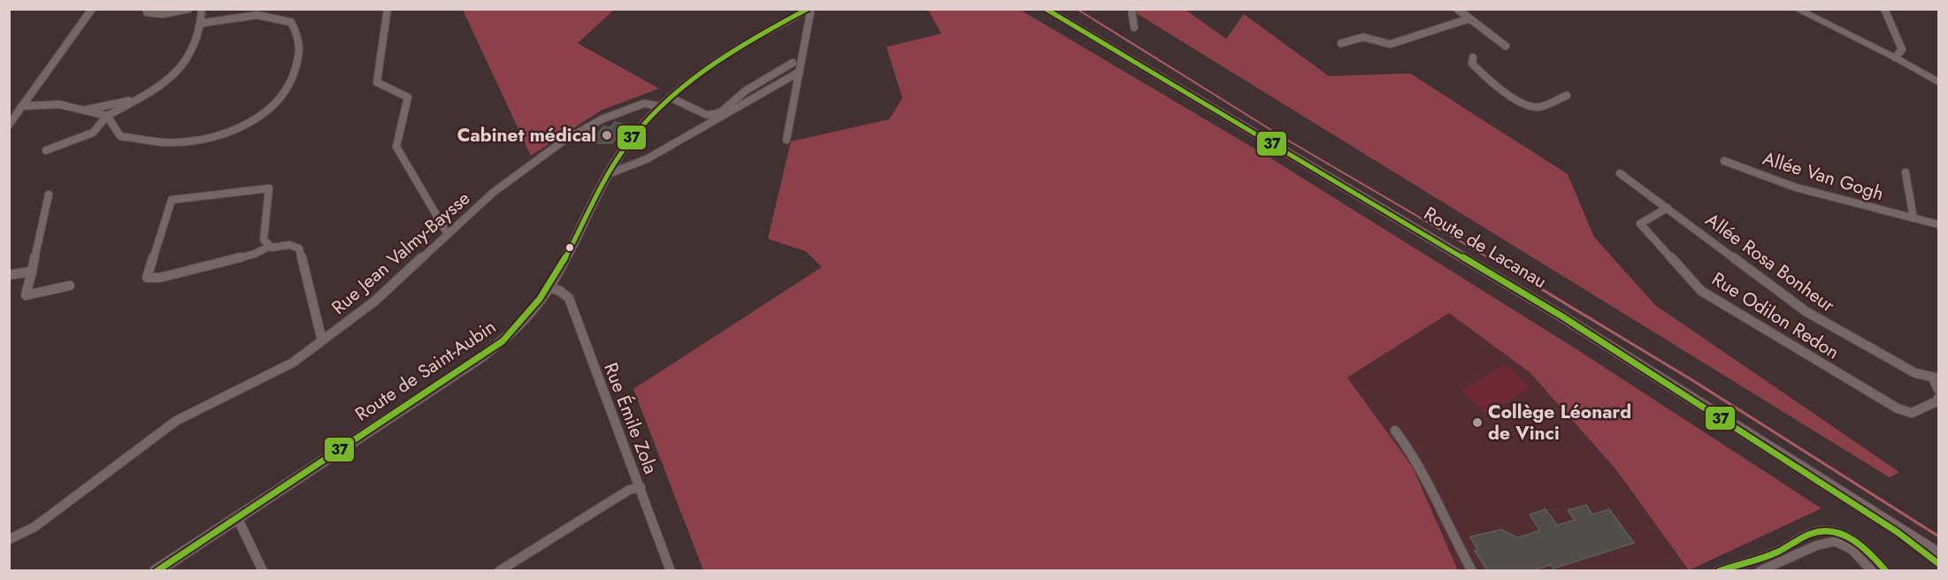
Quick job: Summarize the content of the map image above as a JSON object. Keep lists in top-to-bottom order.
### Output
{
  "streets": {
    "main road": ["Route de Lacanau"],
    "street": [
      "Allée Van Gogh",
      "Rue Jean Valmy-Baysse",
      "Allée Rosa Bonheur",
      "Rue Odilon Redon",
      "Route de Saint-Aubin",
      "Rue Émile Zola"
    ]
  },
  "crossings": [
    ["Rue Jean Valmy-Baysse", "Route de Saint-Aubin"],
    ["Allée Rosa Bonheur", "Rue Odilon Redon"],
    ["Route de Saint-Aubin", "Rue Émile Zola"]
  ],
  "places": ["Cabinet médical", "Collège Léonard de Vinci"],
  "lines": ["transit line 37"]
}
